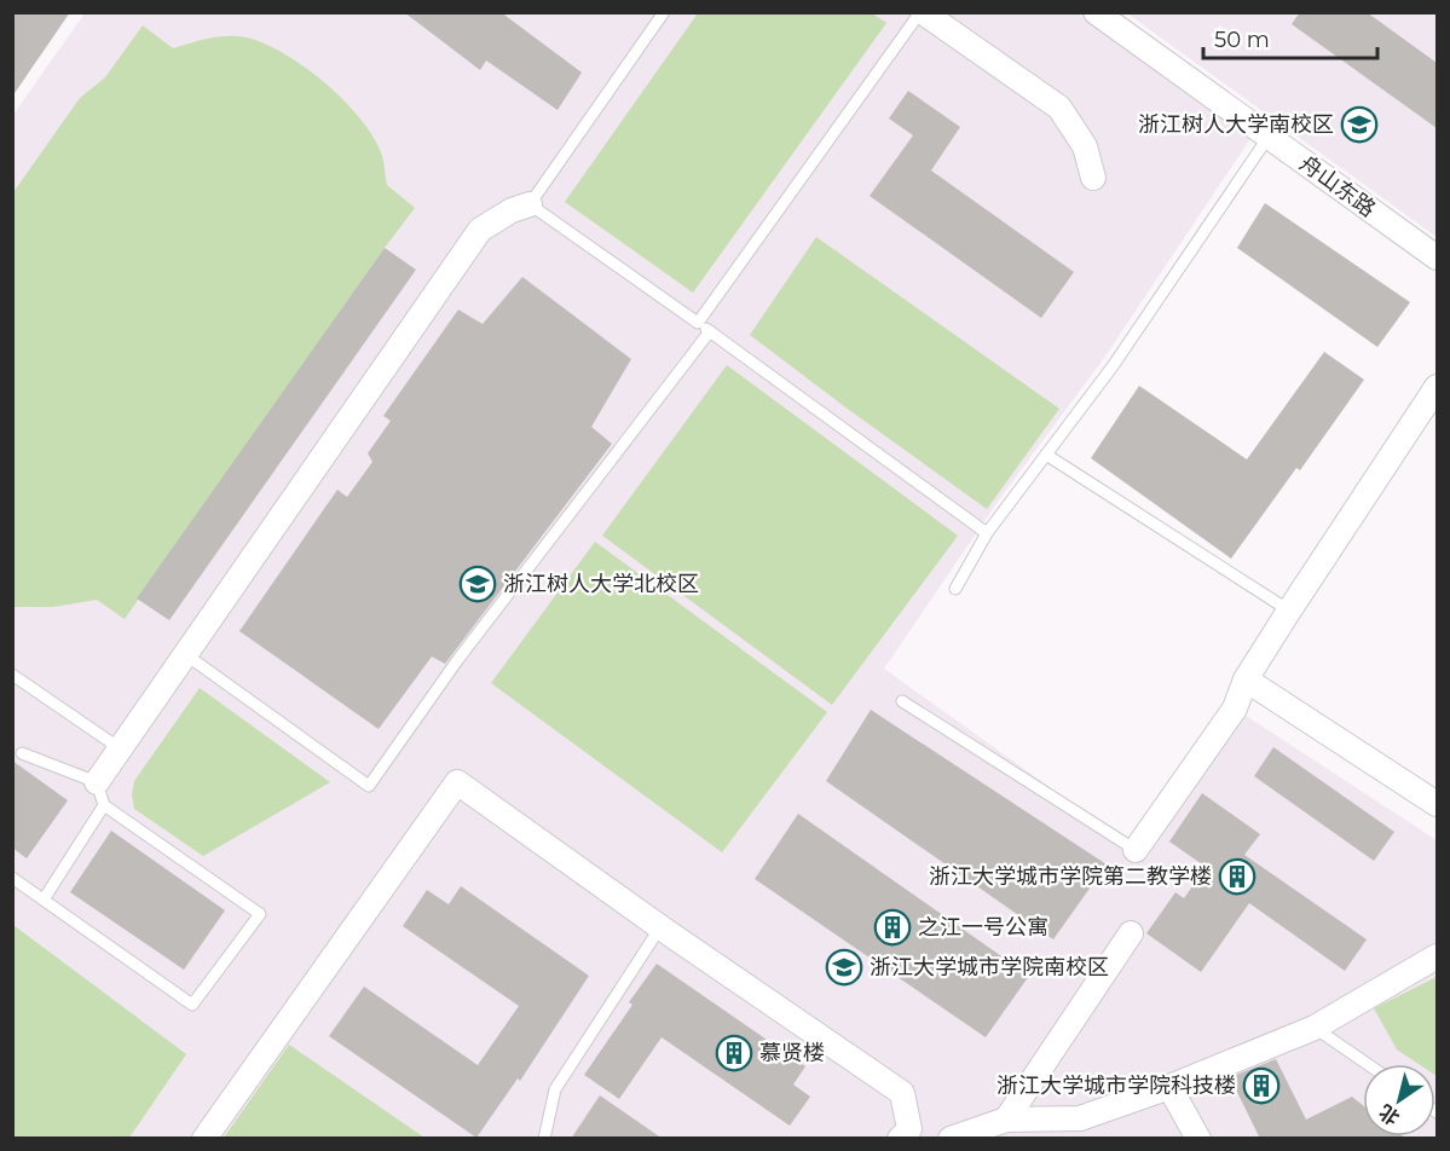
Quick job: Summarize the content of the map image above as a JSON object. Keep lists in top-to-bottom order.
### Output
{
  "streets": {
    "street": ["舟山东路"]
  },
  "places": {
    "school or university": ["浙江树人大学南校区", "浙江树人大学北校区", "浙江大学城市学院南校区"],
    "building": [
      "浙江大学城市学院第二教学楼",
      "之江一号公寓",
      "慕贤楼",
      "浙江大学城市学院科技楼"
    ]
  },
  "scale_bar": "50 m",
  "north": "bottom left"
}
